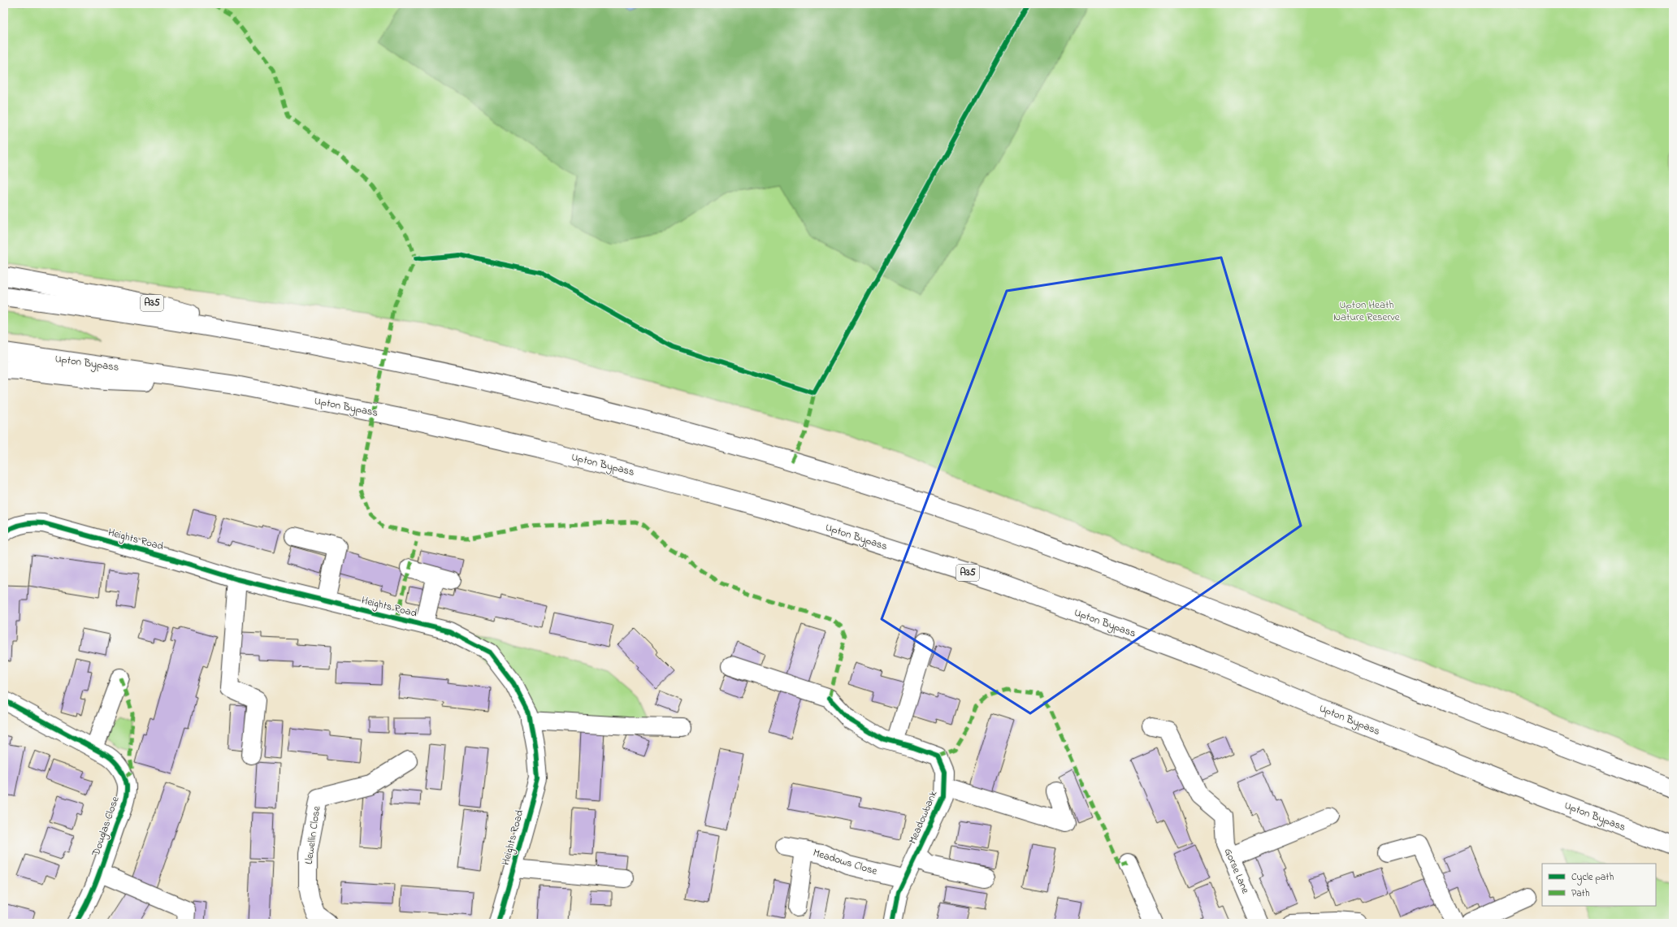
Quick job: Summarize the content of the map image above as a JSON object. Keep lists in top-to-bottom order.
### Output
{
  "streets": {
    "main road": [
      "A35",
      "Upton Bypass",
      "Heights Road",
      "Meadowbank",
      "Douglas Close",
      "Llewellin Close",
      "Meadows Close",
      "Gorse Lane"
    ]
  },
  "crossings": [
    ["A35", "Upton Bypass"],
    ["Meadowbank", "Meadows Close"]
  ],
  "parks": ["Upton Heath Nature Reserve"],
  "legend": ["Cycle path", "Path"]
}
